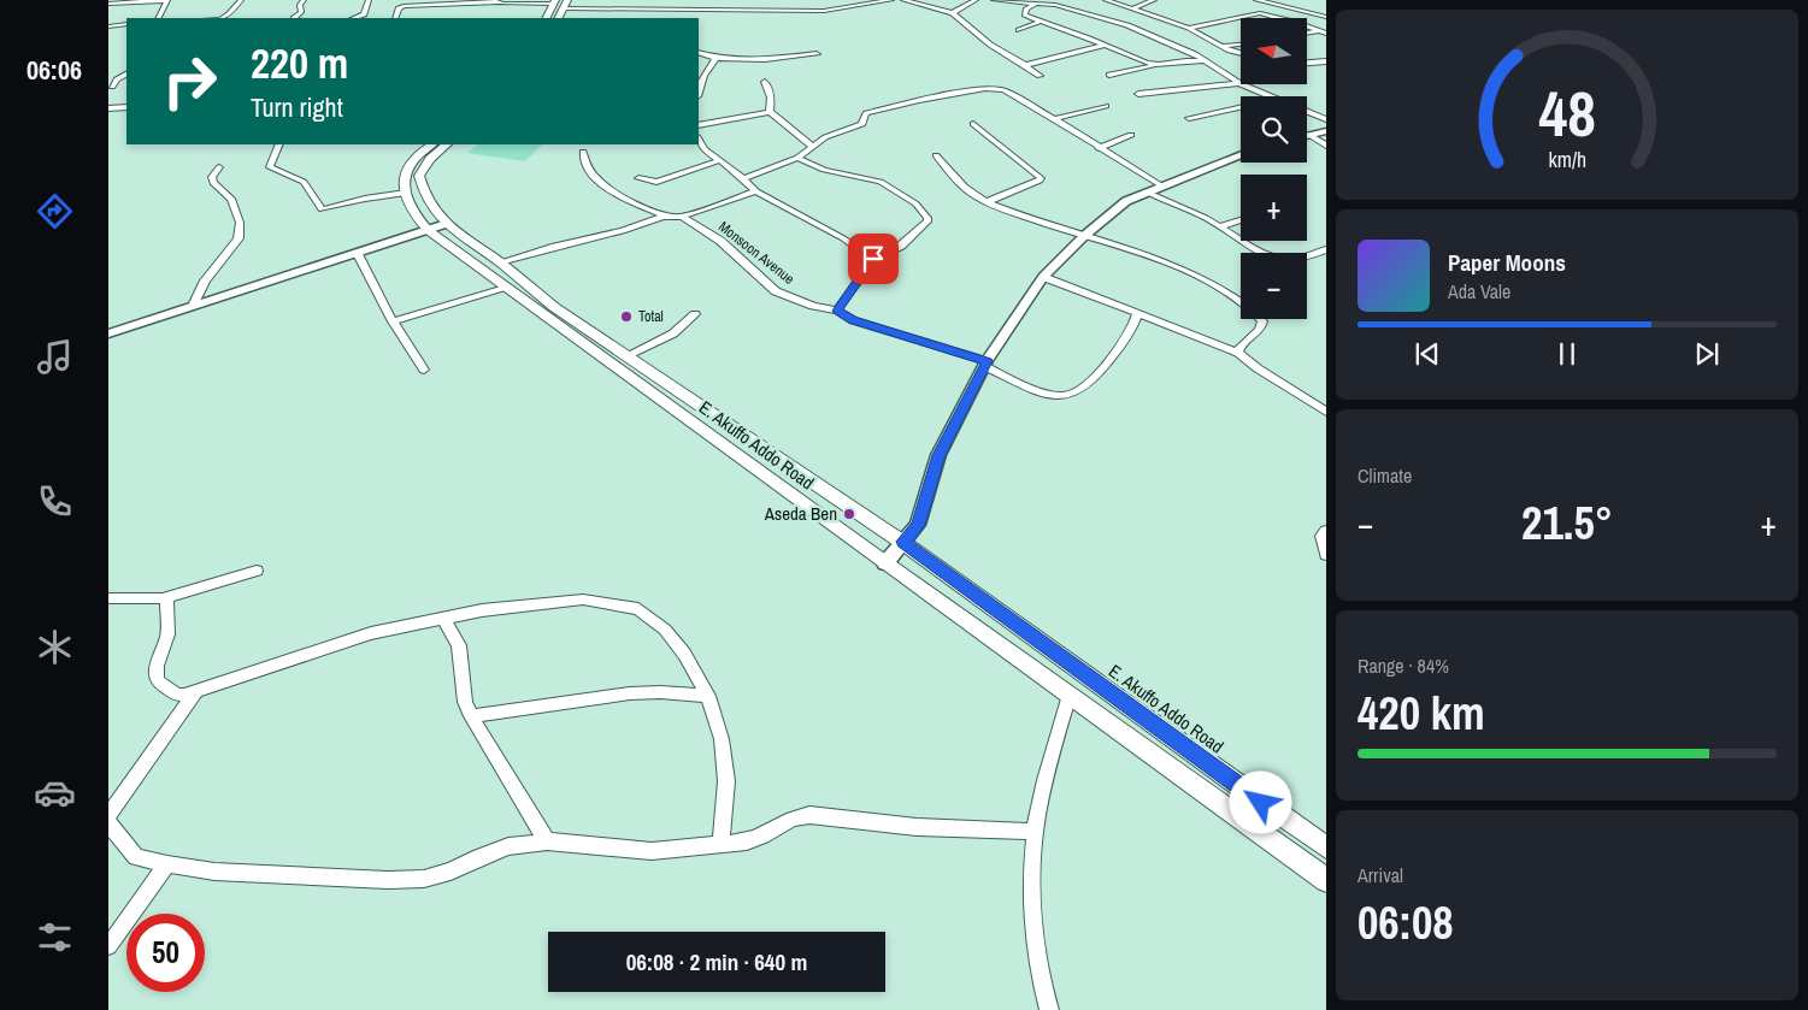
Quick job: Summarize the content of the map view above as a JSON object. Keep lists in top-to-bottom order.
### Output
{
  "streets": {
    "main road": ["E. Akuffo Addo Road"],
    "street": ["Monsoon Avenue"]
  },
  "places": ["Total", "Aseda Ben"],
  "north": "left",
  "page": {
    "tabs": "06:06",
    "map_buttons": ["+", "−"],
    "turn": ["220 m", "Turn right"],
    "song": ["Paper Moons", "Ada Vale"],
    "tile": [
      "Climate",
      ["Range · 84%", "420 km"],
      ["Arrival", "06:08"]
    ],
    "heat": ["−", "21.5°", "+"],
    "limit": "50",
    "trip": "06:08 · 2 min · 640 m",
    "gauge": ["48", "km/h"]
  }
}
